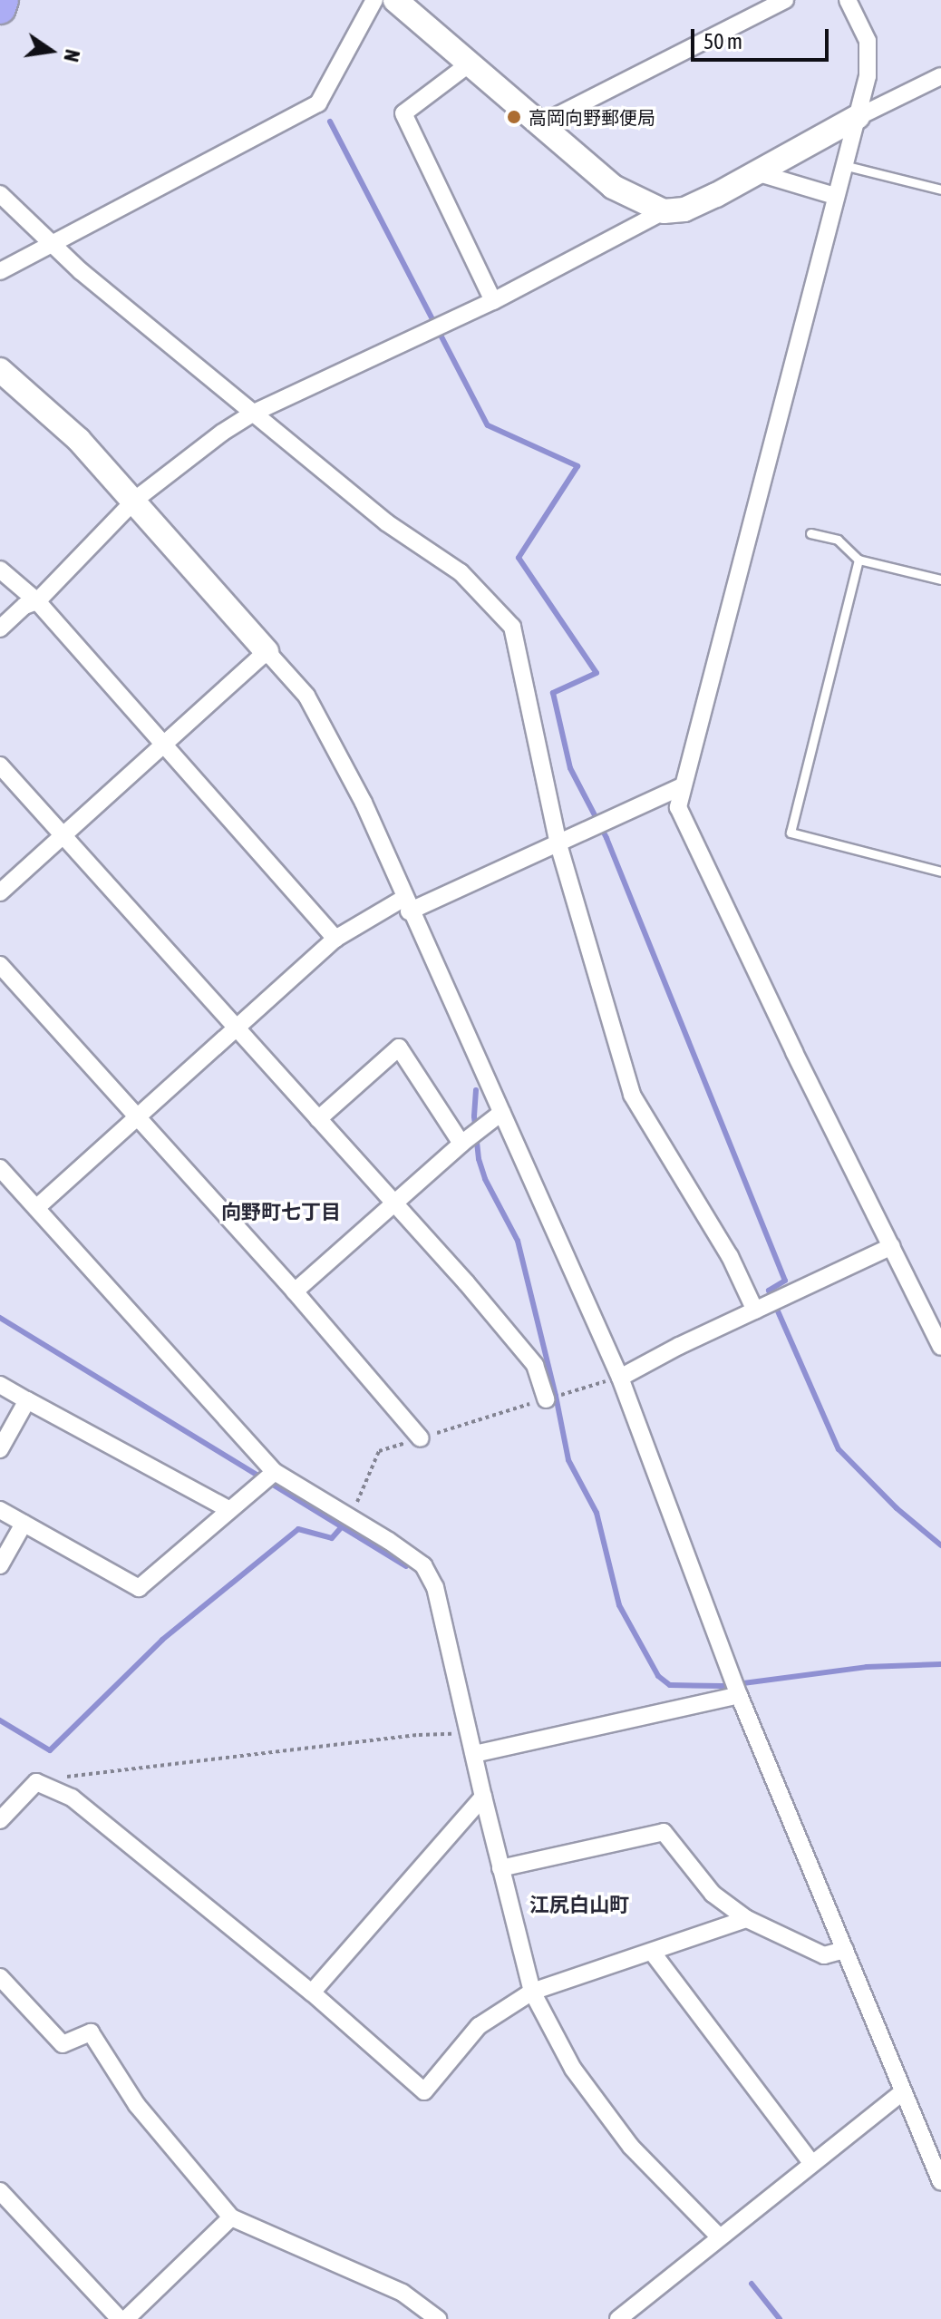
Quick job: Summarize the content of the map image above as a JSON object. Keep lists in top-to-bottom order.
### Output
{
  "districts": ["向野町七丁目", "江尻白山町"],
  "places": ["高岡向野郵便局"],
  "scale_bar": "50 m",
  "north": "right"
}
